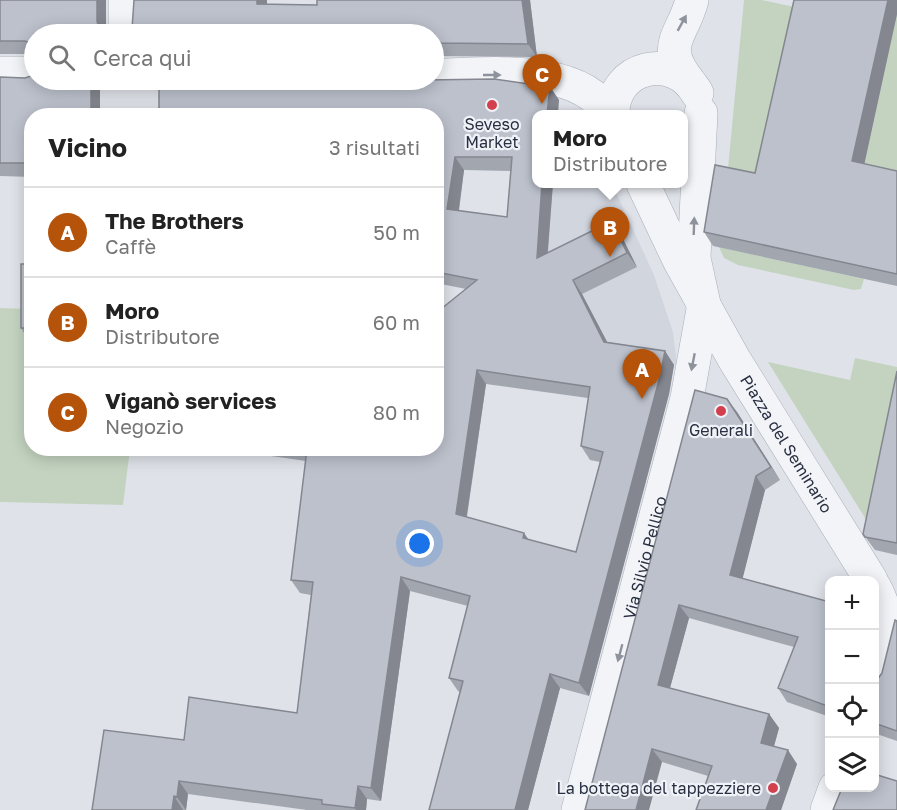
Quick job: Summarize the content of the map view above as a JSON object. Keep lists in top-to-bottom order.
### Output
{
  "streets": {
    "street": ["Piazza del Seminario", "Via Silvio Pellico"]
  },
  "crossings": [
    ["Piazza del Seminario", "Via Silvio Pellico"]
  ],
  "one_way": ["Via Silvio Pellico"],
  "places": ["Seveso Market", "Generali", "La bottega del tappezziere"],
  "page": {
    "search": "Cerca qui",
    "pins": ["C", "B", "A"],
    "heading": ["Vicino", "3 risultati"],
    "popup": ["Moro", "Distributore"],
    "list": [
      {
        "mark": "A",
        "name": "The Brothers",
        "note": "Caffè",
        "value": "50 m"
      },
      {
        "mark": "B",
        "name": "Moro",
        "note": "Distributore",
        "value": "60 m"
      },
      {
        "mark": "C",
        "name": "Viganò services",
        "note": "Negozio",
        "value": "80 m"
      }
    ],
    "map_buttons": ["+", "−"]
  }
}
